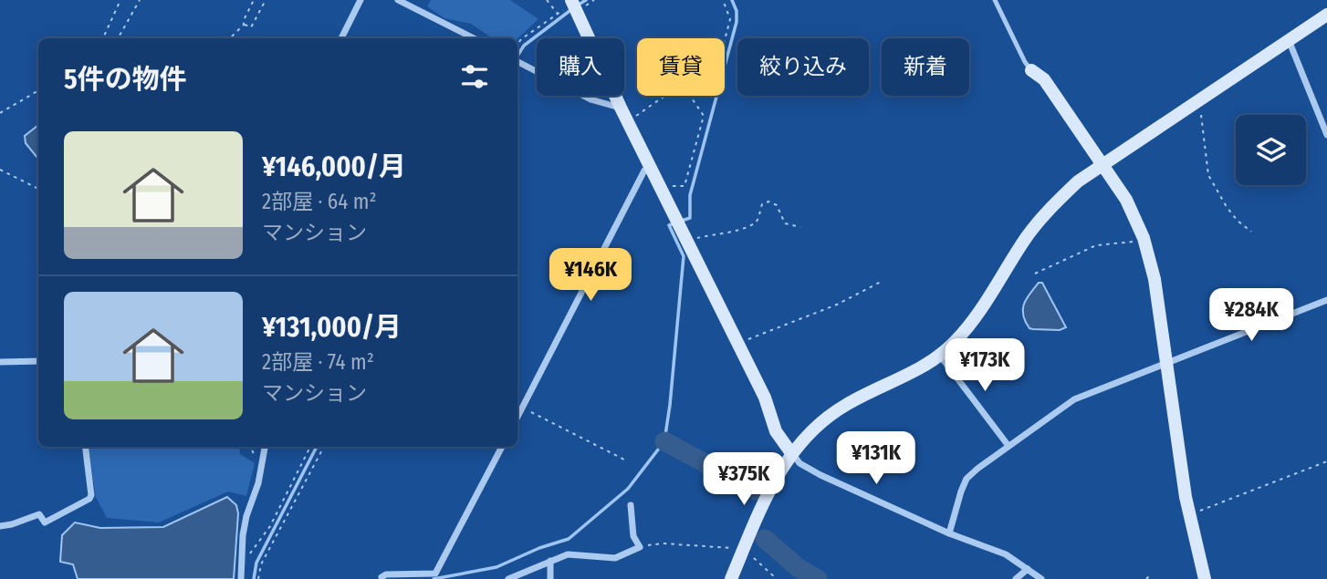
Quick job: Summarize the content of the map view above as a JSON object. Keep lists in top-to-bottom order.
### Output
{
  "page": {
    "chip": [
      "購入",
      "賃貸",
      "絞り込み",
      "新着"
    ],
    "heading": "5件の物件",
    "list": [
      {
        "name": "¥146,000/月",
        "note": "2部屋 · 64 m² · マンション"
      },
      {
        "name": "¥131,000/月",
        "note": "2部屋 · 74 m² · マンション"
      }
    ],
    "price": [
      "¥146K",
      "¥284K",
      "¥173K",
      "¥131K",
      "¥375K"
    ]
  }
}
